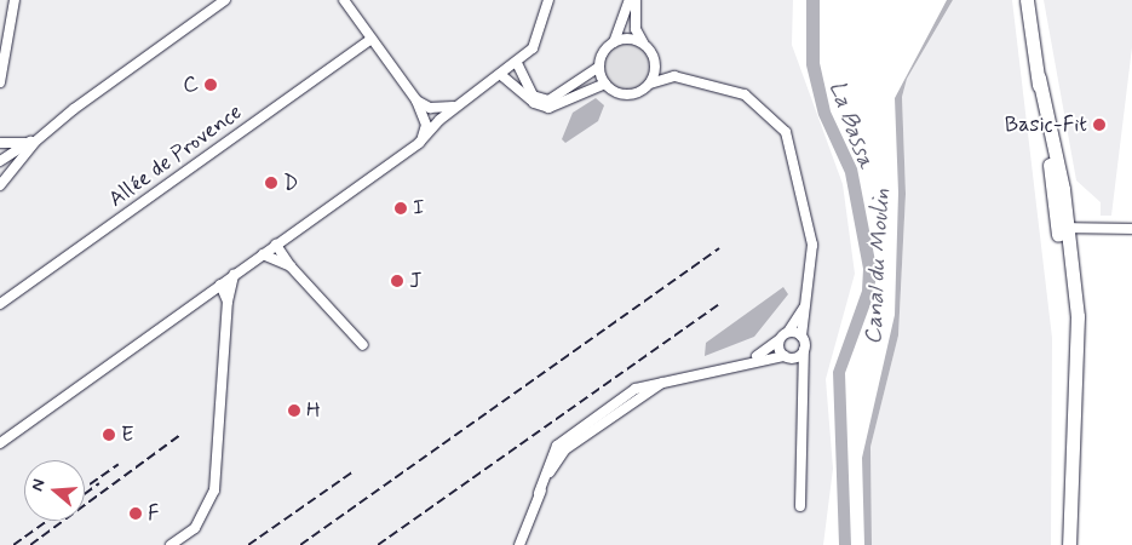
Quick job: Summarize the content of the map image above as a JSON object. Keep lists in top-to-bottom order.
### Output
{
  "streets": {
    "street": ["Allée de Provence"]
  },
  "water": ["La Bassa", "Canal du Moulin"],
  "places": [
    "C",
    "Basic-Fit",
    "D",
    "I",
    "J",
    "H",
    "E",
    "F"
  ],
  "north": "left"
}
